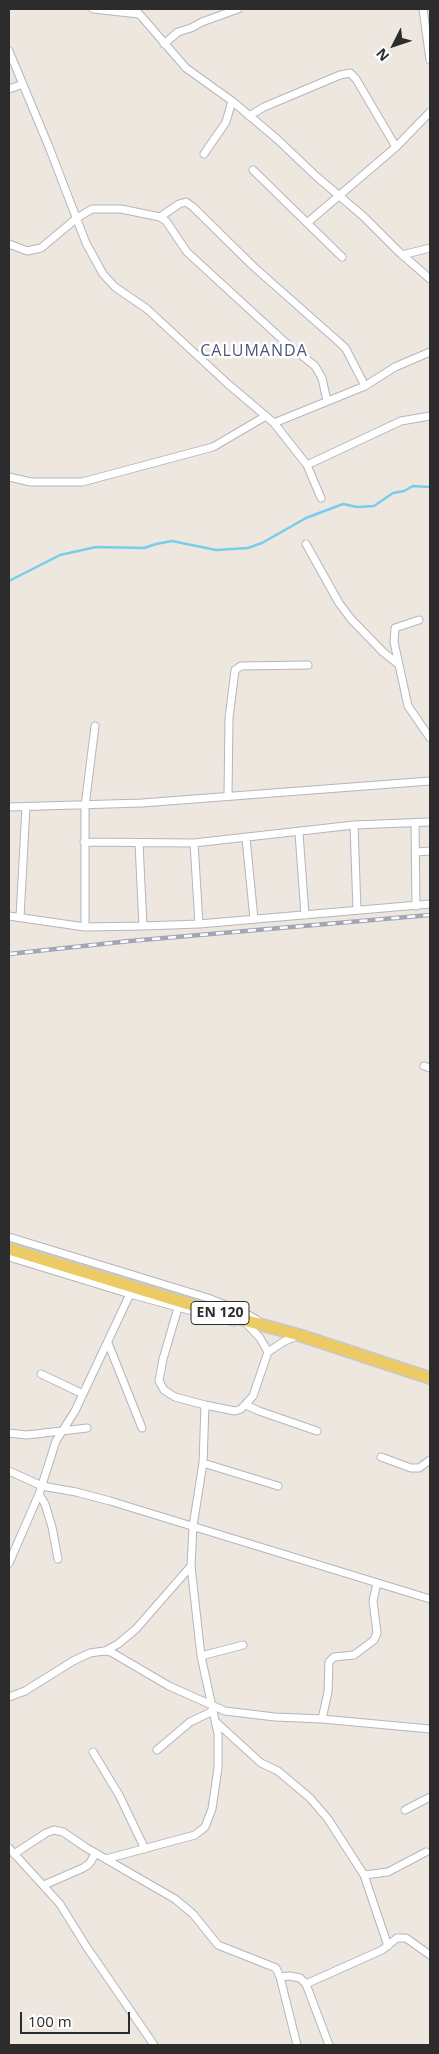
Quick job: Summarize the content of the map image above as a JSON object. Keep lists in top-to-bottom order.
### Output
{
  "streets": {
    "main road": ["EN 120"]
  },
  "districts": ["CALUMANDA"],
  "scale_bar": "100 m",
  "north": "bottom left"
}
